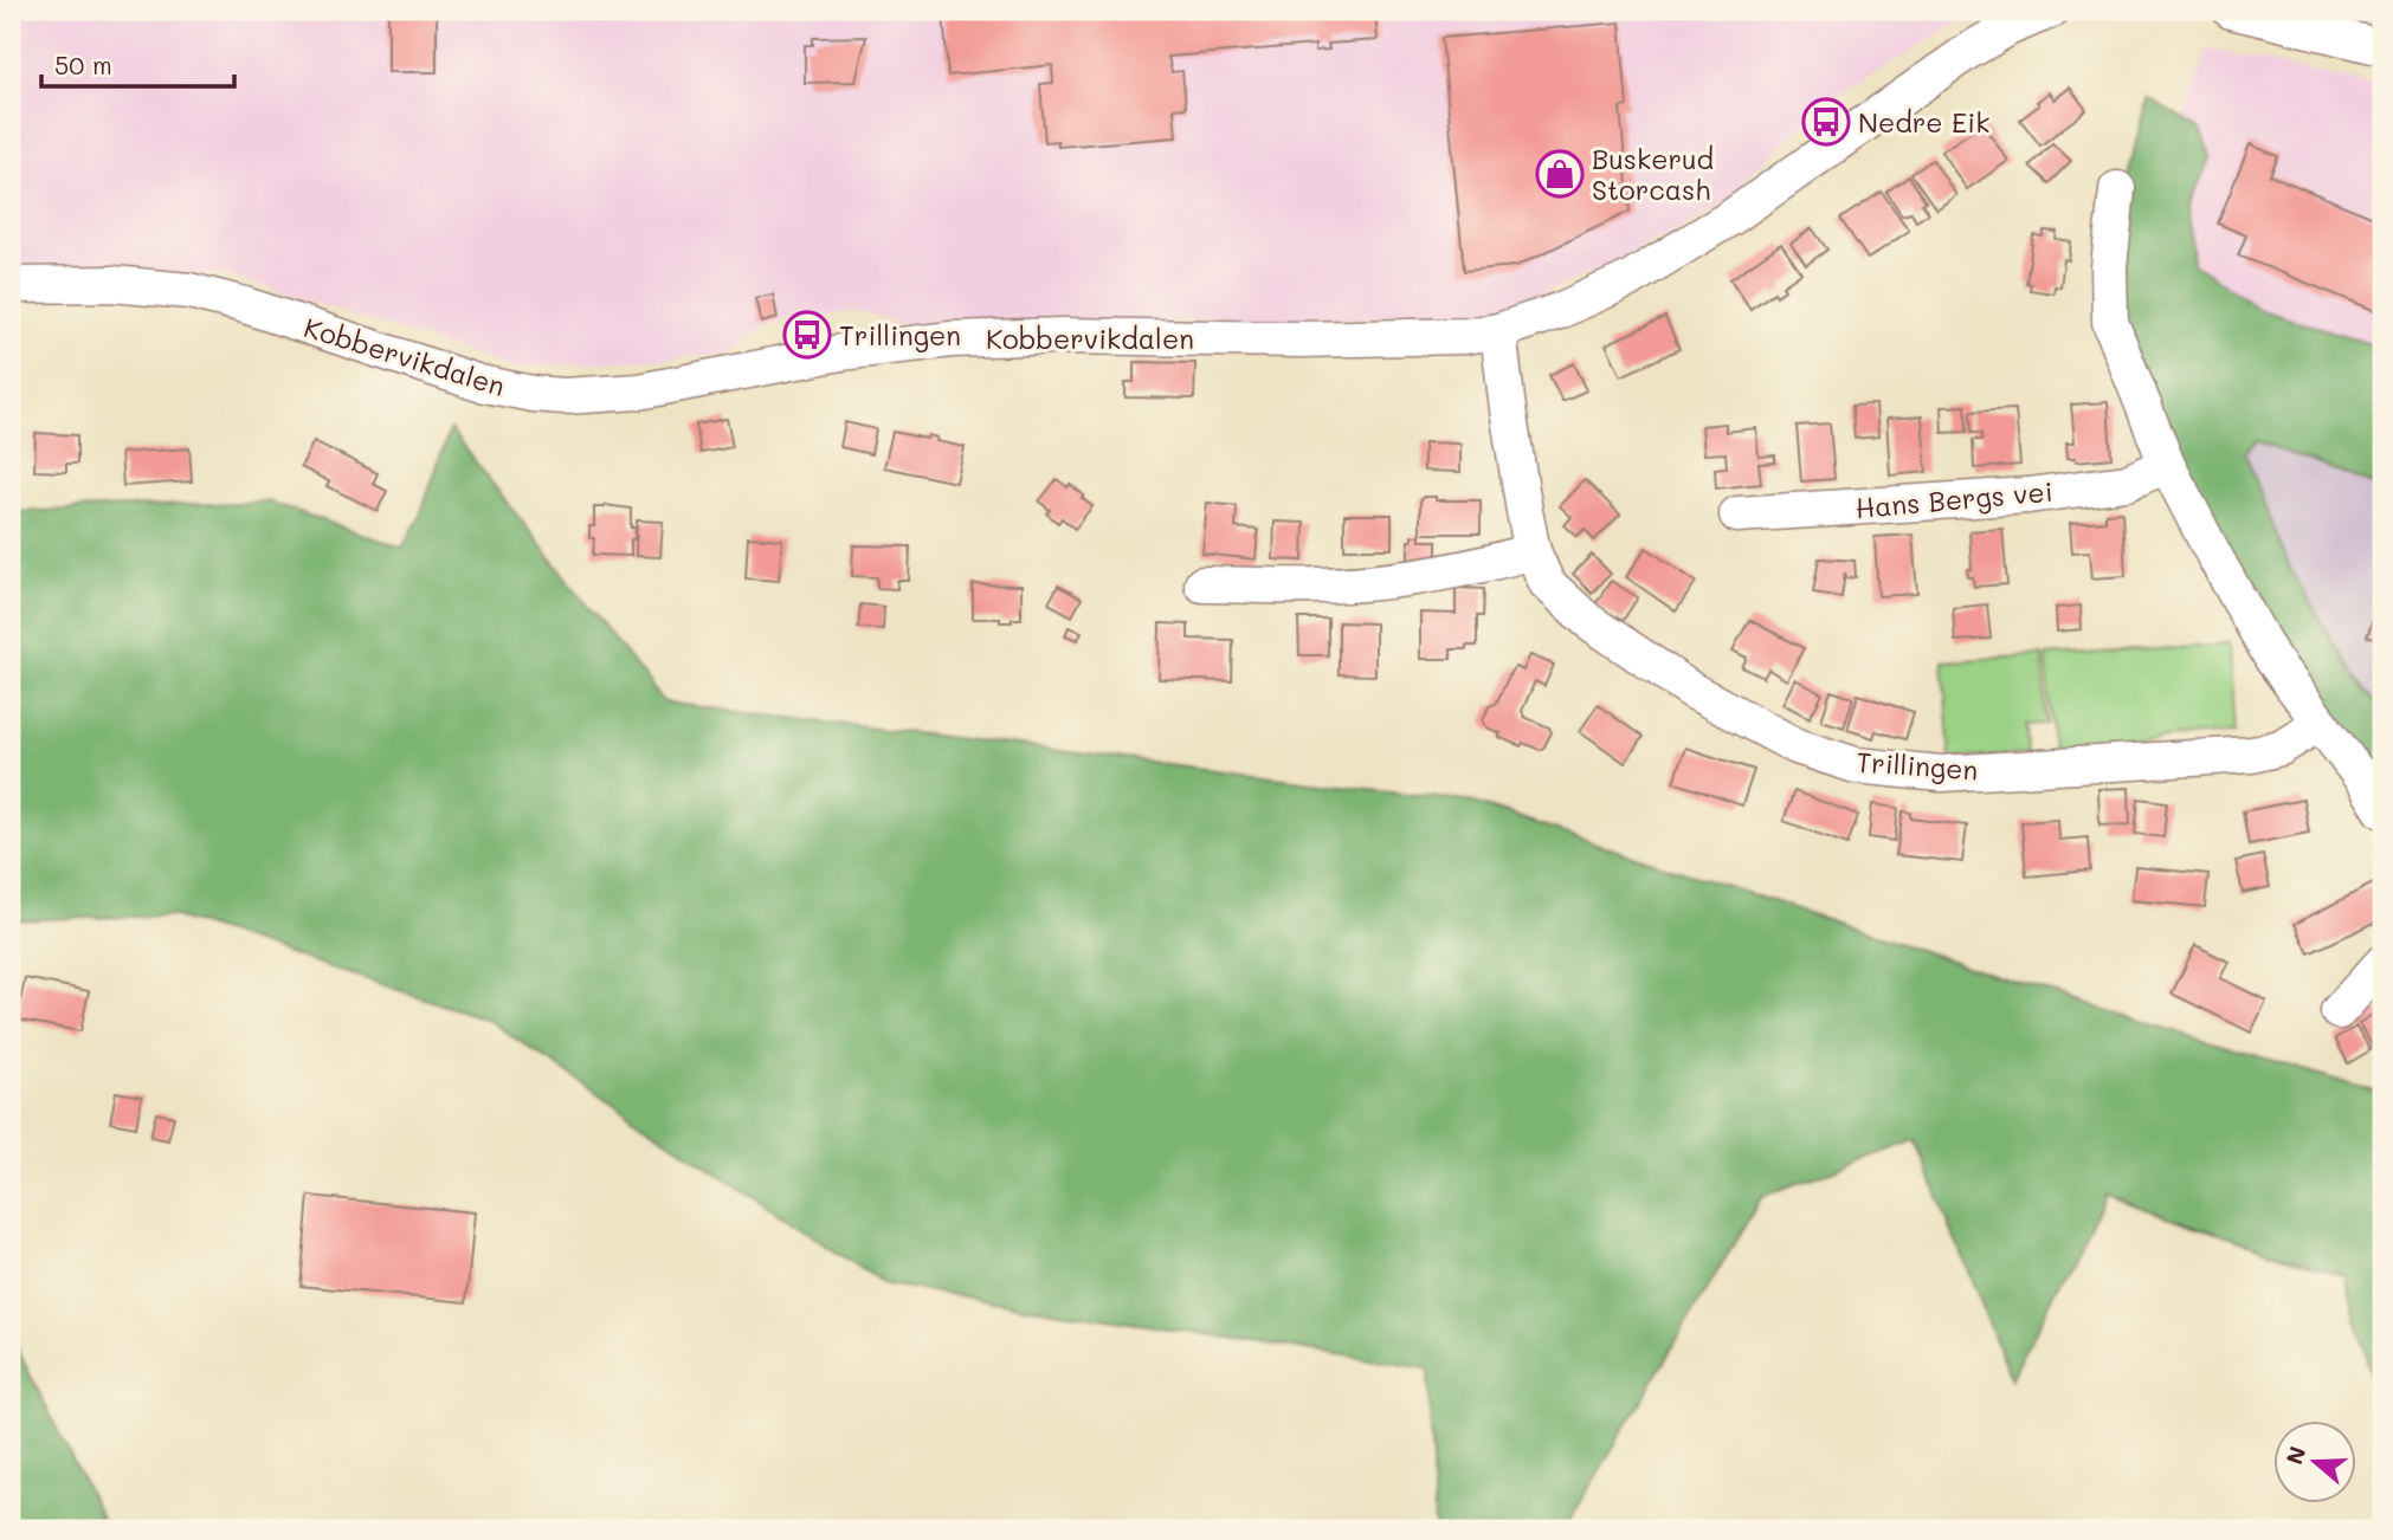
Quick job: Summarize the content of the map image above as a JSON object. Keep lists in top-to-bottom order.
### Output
{
  "streets": {
    "street": ["Kobbervikdalen", "Hans Bergs vei", "Trillingen"]
  },
  "crossings": [
    ["Kobbervikdalen", "Trillingen"]
  ],
  "places": {
    "bus stop": ["Nedre Eik", "Trillingen"],
    "shop": ["Buskerud Storcash"]
  },
  "scale_bar": "50 m",
  "north": "left"
}
